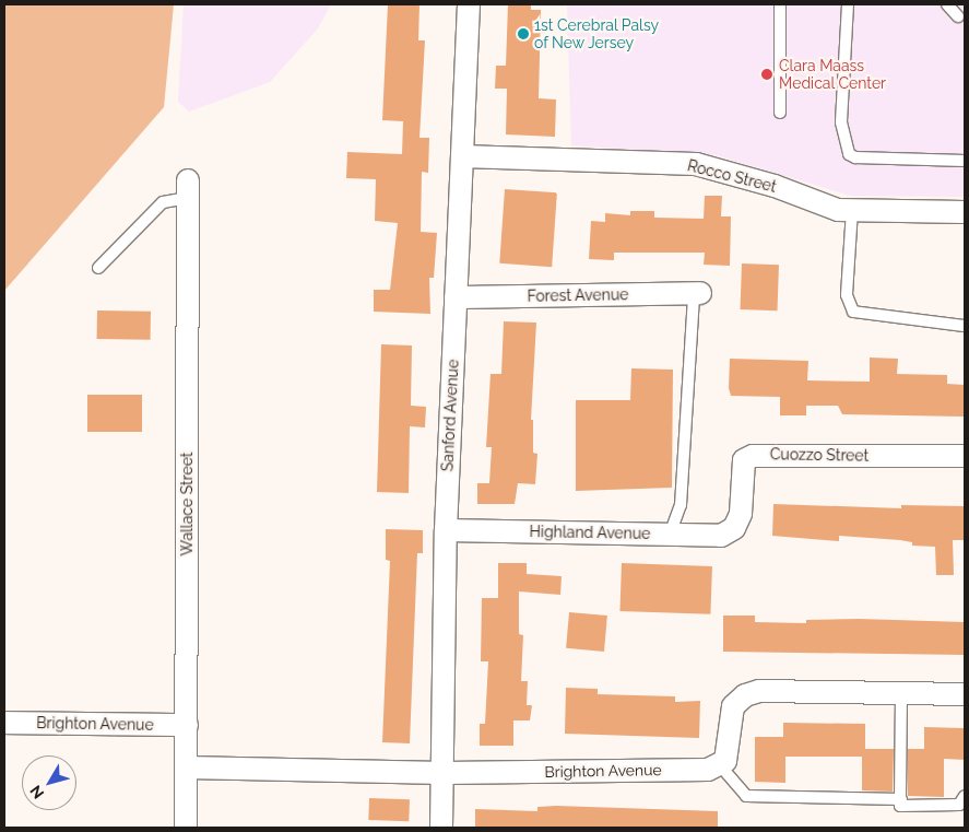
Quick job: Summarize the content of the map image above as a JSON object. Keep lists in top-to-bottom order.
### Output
{
  "streets": {
    "street": [
      "Rocco Street",
      "Forest Avenue",
      "Sanford Avenue",
      "Cuozzo Street",
      "Wallace Street",
      "Highland Avenue",
      "Brighton Avenue"
    ]
  },
  "crossings": [
    ["Rocco Street", "Sanford Avenue"],
    ["Forest Avenue", "Sanford Avenue"],
    ["Sanford Avenue", "Highland Avenue"],
    ["Sanford Avenue", "Brighton Avenue"],
    ["Cuozzo Street", "Highland Avenue"],
    ["Wallace Street", "Brighton Avenue"]
  ],
  "places": ["1st Cerebral Palsy of New Jersey", "Clara Maass Medical Center"],
  "north": "bottom left"
}
